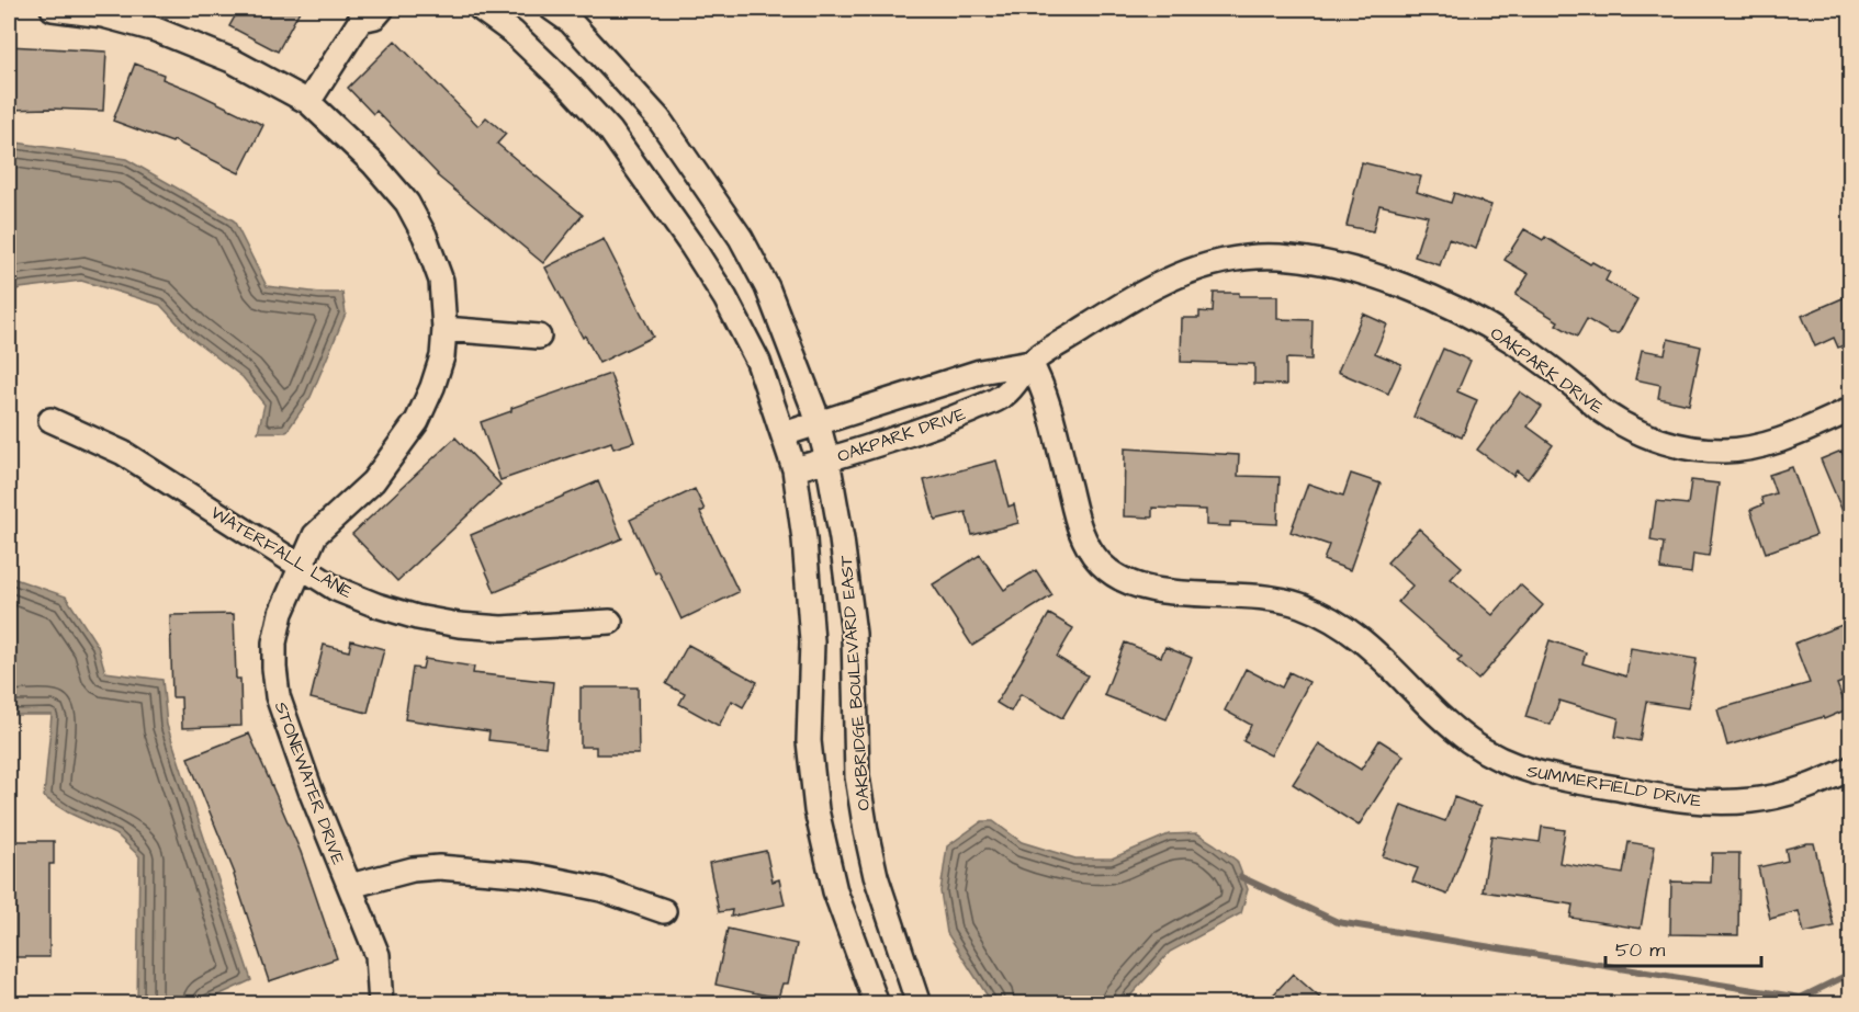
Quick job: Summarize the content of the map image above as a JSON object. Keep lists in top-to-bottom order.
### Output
{
  "streets": {
    "street": [
      "OAKPARK DRIVE",
      "WATERFALL LANE",
      "OAKBRIDGE BOULEVARD EAST",
      "STONEWATER DRIVE",
      "SUMMERFIELD DRIVE"
    ]
  },
  "crossings": [
    ["OAKPARK DRIVE", "OAKBRIDGE BOULEVARD EAST"],
    ["OAKPARK DRIVE", "SUMMERFIELD DRIVE"],
    ["WATERFALL LANE", "STONEWATER DRIVE"]
  ],
  "scale_bar": "50 m"
}
